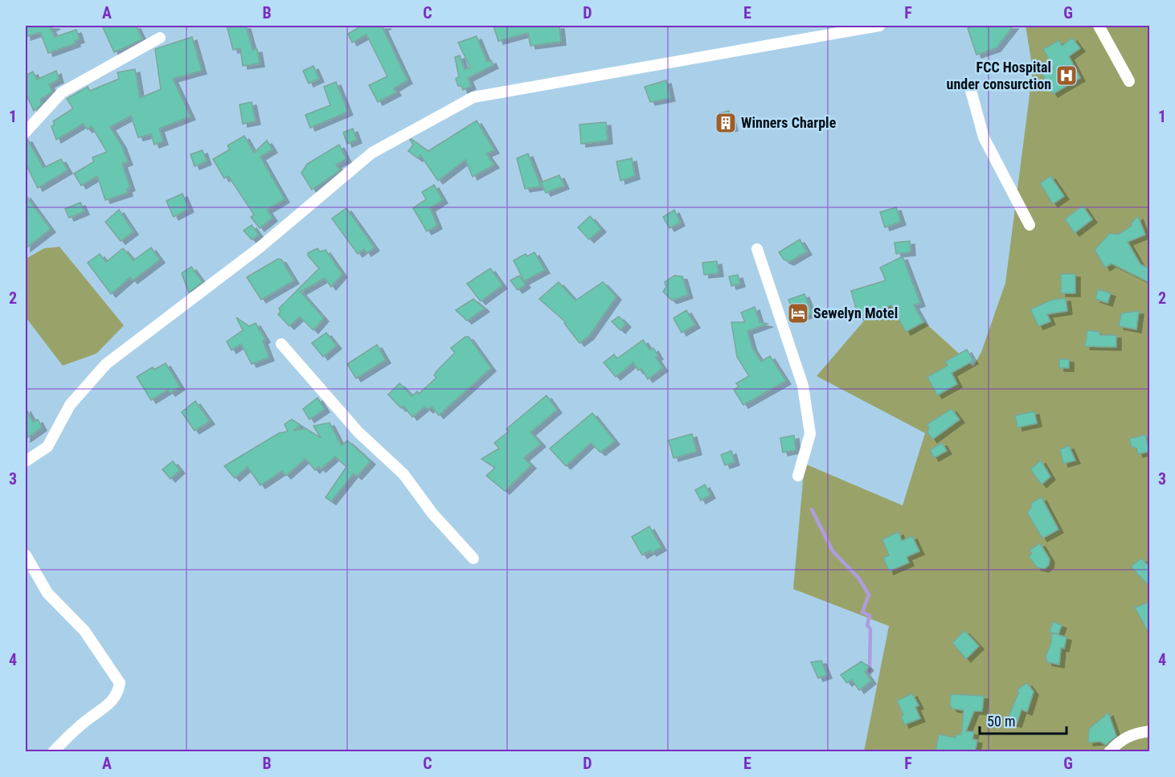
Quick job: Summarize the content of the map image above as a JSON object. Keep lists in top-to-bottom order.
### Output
{
  "places": {
    "hospital": ["FCC Hospital under consurction"],
    "building": ["Winners Charple"],
    "hotel": ["Sewelyn Motel"]
  },
  "scale_bar": "50 m",
  "grid": {
    "columns": [
      "A",
      "B",
      "C",
      "D",
      "E",
      "F",
      "G"
    ],
    "rows": [
      "1",
      "2",
      "3",
      "4"
    ]
  }
}
